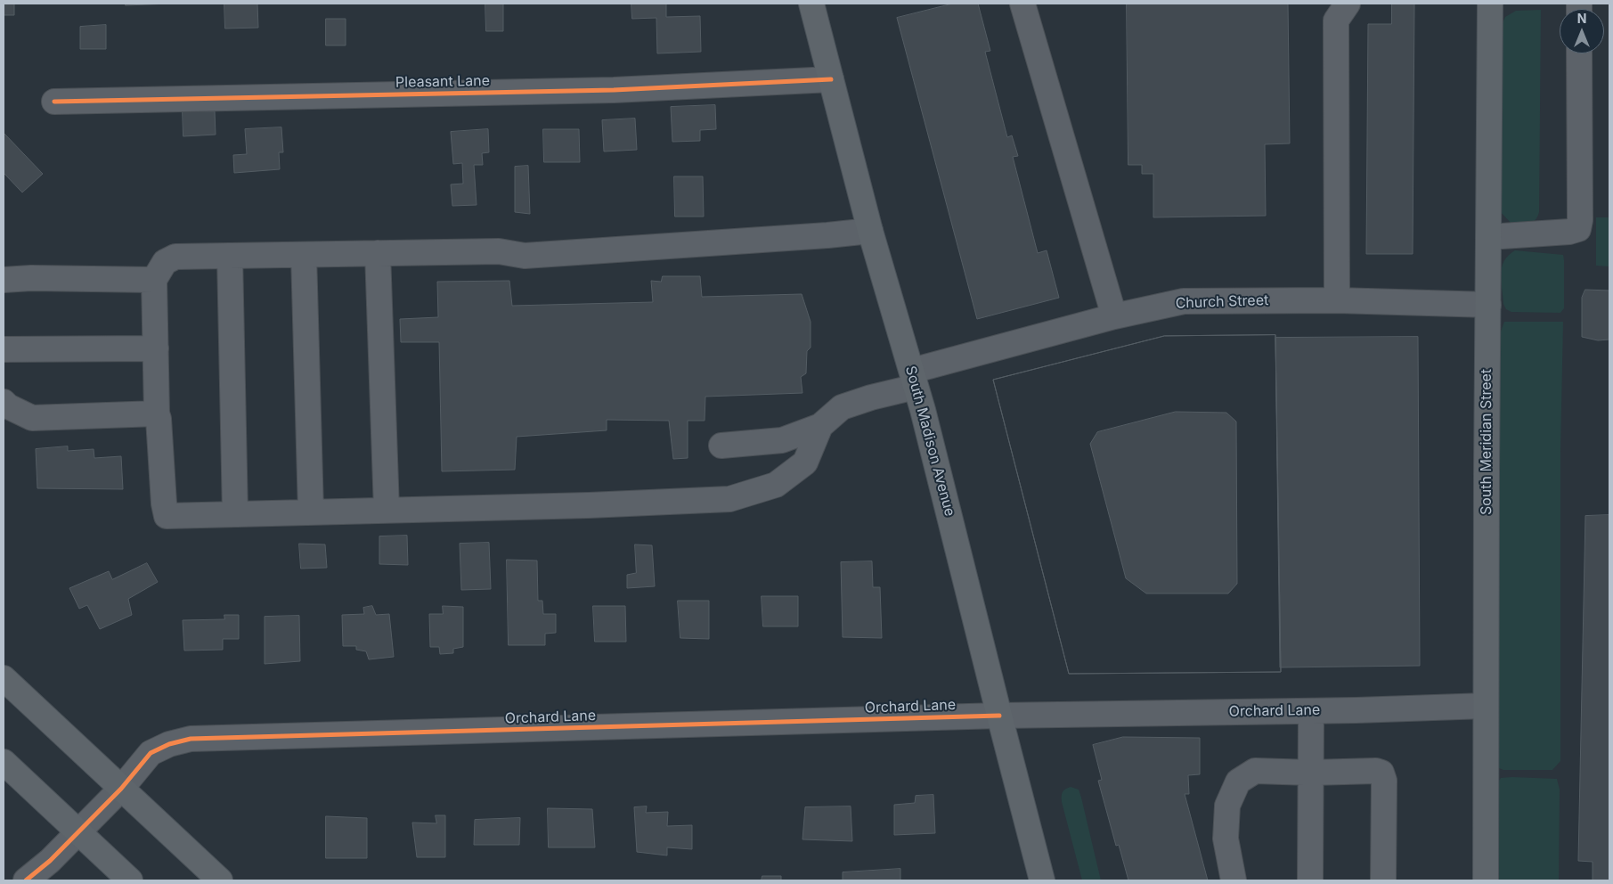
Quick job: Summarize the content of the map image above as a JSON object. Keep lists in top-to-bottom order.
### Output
{
  "streets": {
    "main road": ["South Madison Avenue", "South Meridian Street"],
    "street": ["Pleasant Lane", "Church Street", "Orchard Lane"]
  },
  "crossings": [
    ["Pleasant Lane", "South Madison Avenue"],
    ["Church Street", "South Madison Avenue"],
    ["Church Street", "South Meridian Street"],
    ["South Madison Avenue", "Orchard Lane"],
    ["South Meridian Street", "Orchard Lane"]
  ],
  "north": "top"
}
